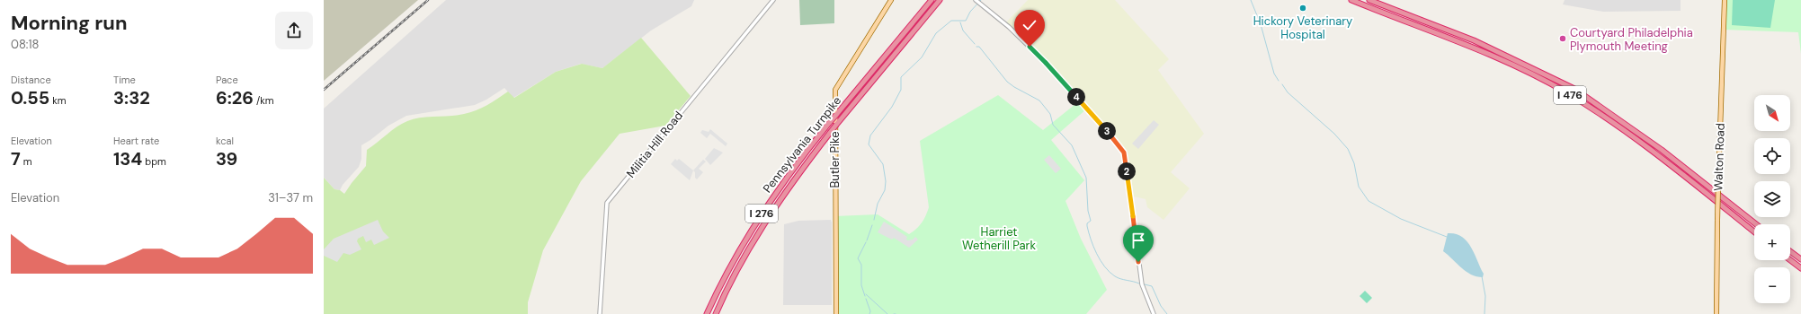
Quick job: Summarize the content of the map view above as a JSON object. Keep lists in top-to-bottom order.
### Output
{
  "streets": {
    "highway": ["I 476", "Pennsylvania Turnpike", "I 276"],
    "main road": ["Walton Road", "Butler Pike"],
    "street": ["Militia Hill Road"]
  },
  "parks": ["Harriet Wetherill Park"],
  "places": ["Hickory Veterinary Hospital", "Courtyard Philadelphia Plymouth Meeting"],
  "north": "bottom right",
  "page": {
    "heading": ["Morning run", "08:18"],
    "stats": [
      ["Distance", "0.55 km"],
      ["Time", "3:32"],
      ["Pace", "6:26 /km"],
      ["Elevation", "7 m"],
      ["Heart rate", "134 bpm"],
      ["kcal", "39"]
    ],
    "pins": ["4", "3", "2"],
    "map_buttons": ["+", "−"],
    "chart": ["Elevation", "31–37 m"]
  }
}
